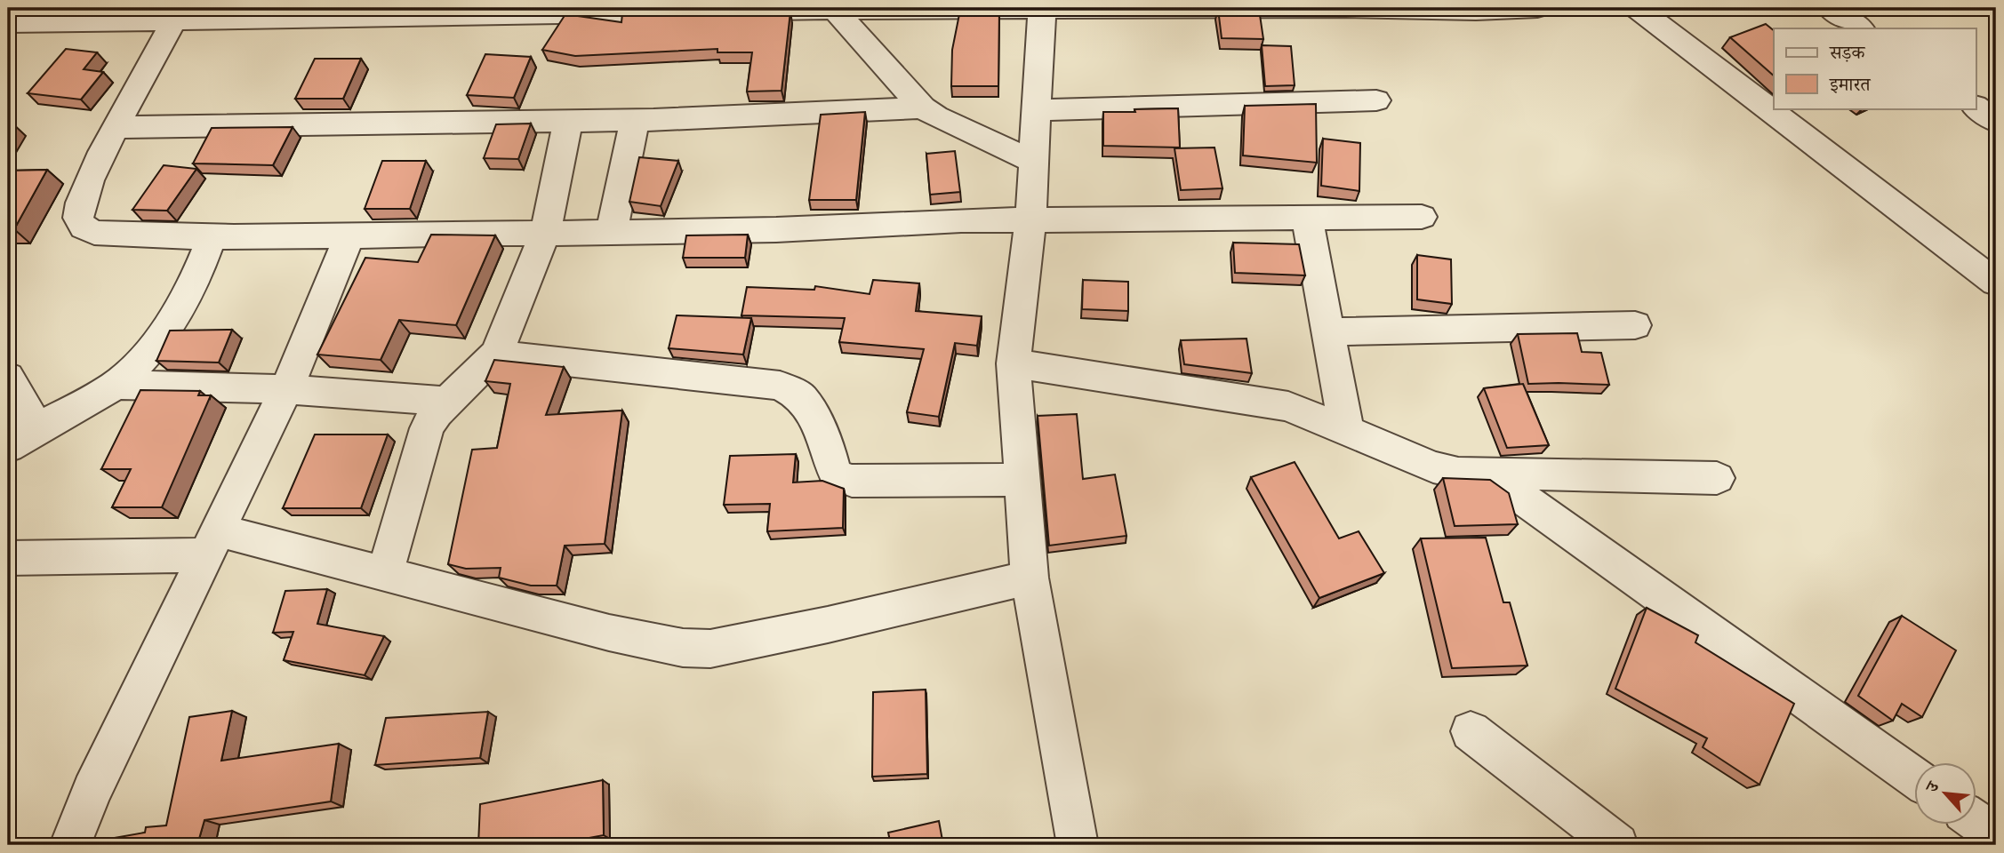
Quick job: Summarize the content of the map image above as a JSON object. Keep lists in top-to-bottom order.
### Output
{
  "legend": ["सड़क", "इमारत"],
  "north": "top left"
}
